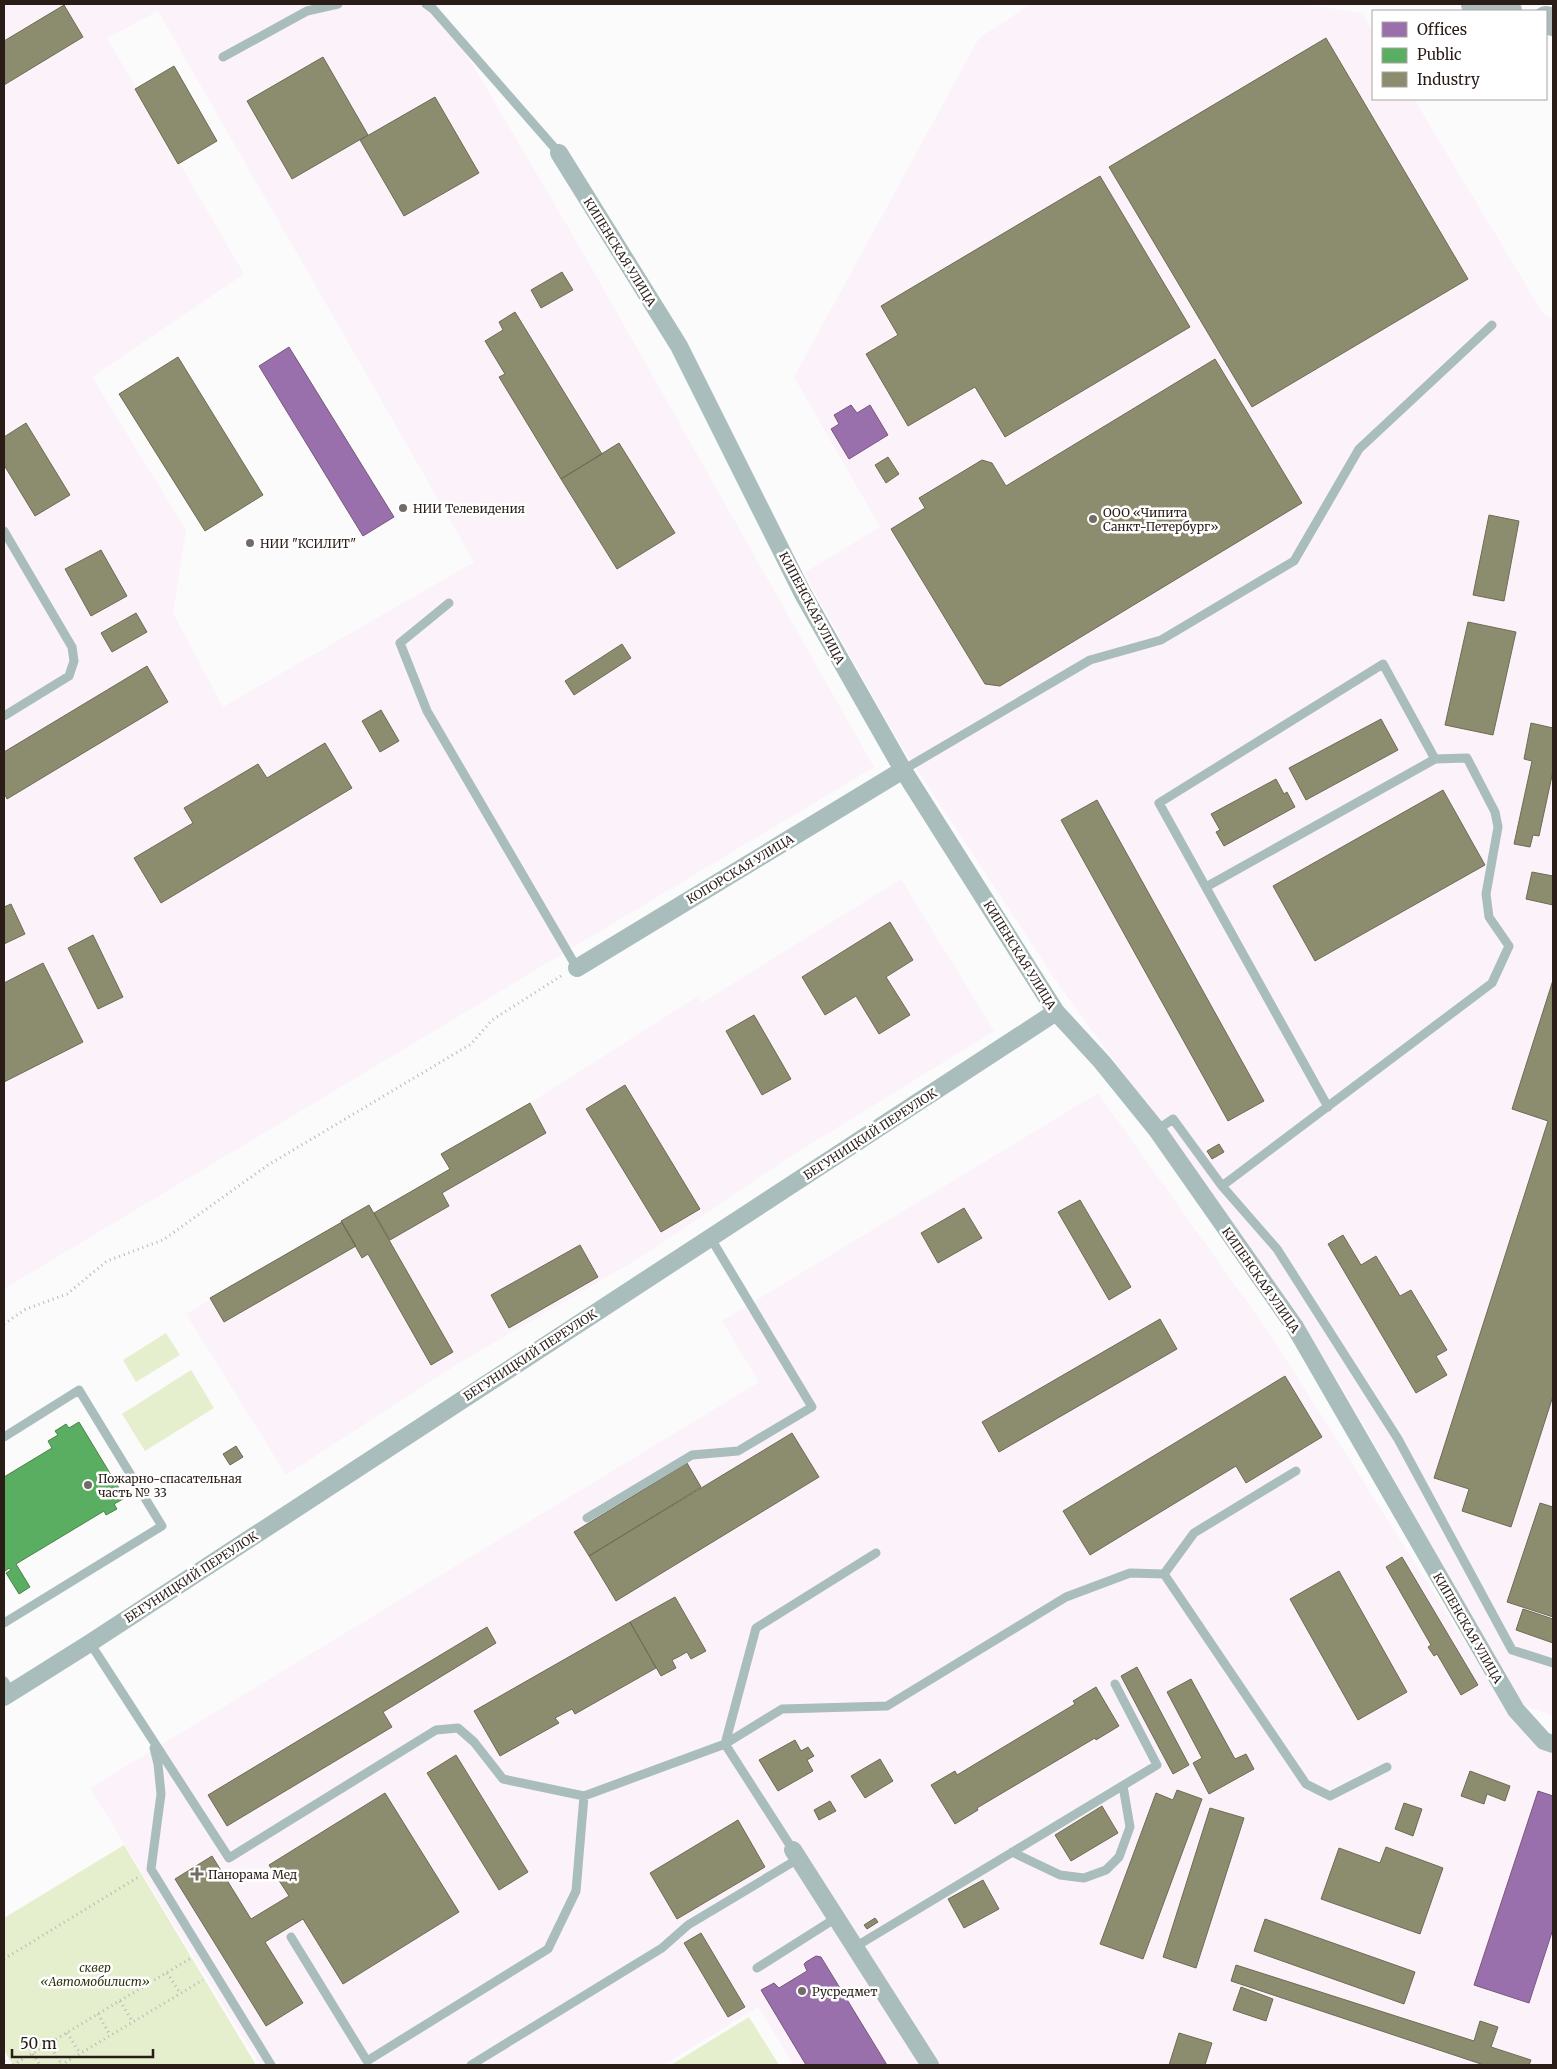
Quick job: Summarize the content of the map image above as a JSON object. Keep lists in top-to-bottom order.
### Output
{
  "streets": {
    "street": ["КИПЕНСКАЯ УЛИЦА", "КОПОРСКАЯ УЛИЦА", "БЕГУНИЦКИЙ ПЕРЕУЛОК"]
  },
  "crossings": [
    ["КИПЕНСКАЯ УЛИЦА", "КОПОРСКАЯ УЛИЦА"],
    ["КИПЕНСКАЯ УЛИЦА", "БЕГУНИЦКИЙ ПЕРЕУЛОК"]
  ],
  "parks": ["сквер «Автомобилист»"],
  "places": {
    "other": [
      "НИИ Телевидения",
      "ООО «Чипита Санкт-Петербург»",
      "НИИ \"КСИЛИТ\"",
      "Пожарно-спасательная часть № 33",
      "Русредмет"
    ],
    "health": ["Панорама Мед"]
  },
  "legend": ["Offices", "Public", "Industry"],
  "scale_bar": "50 m"
}
